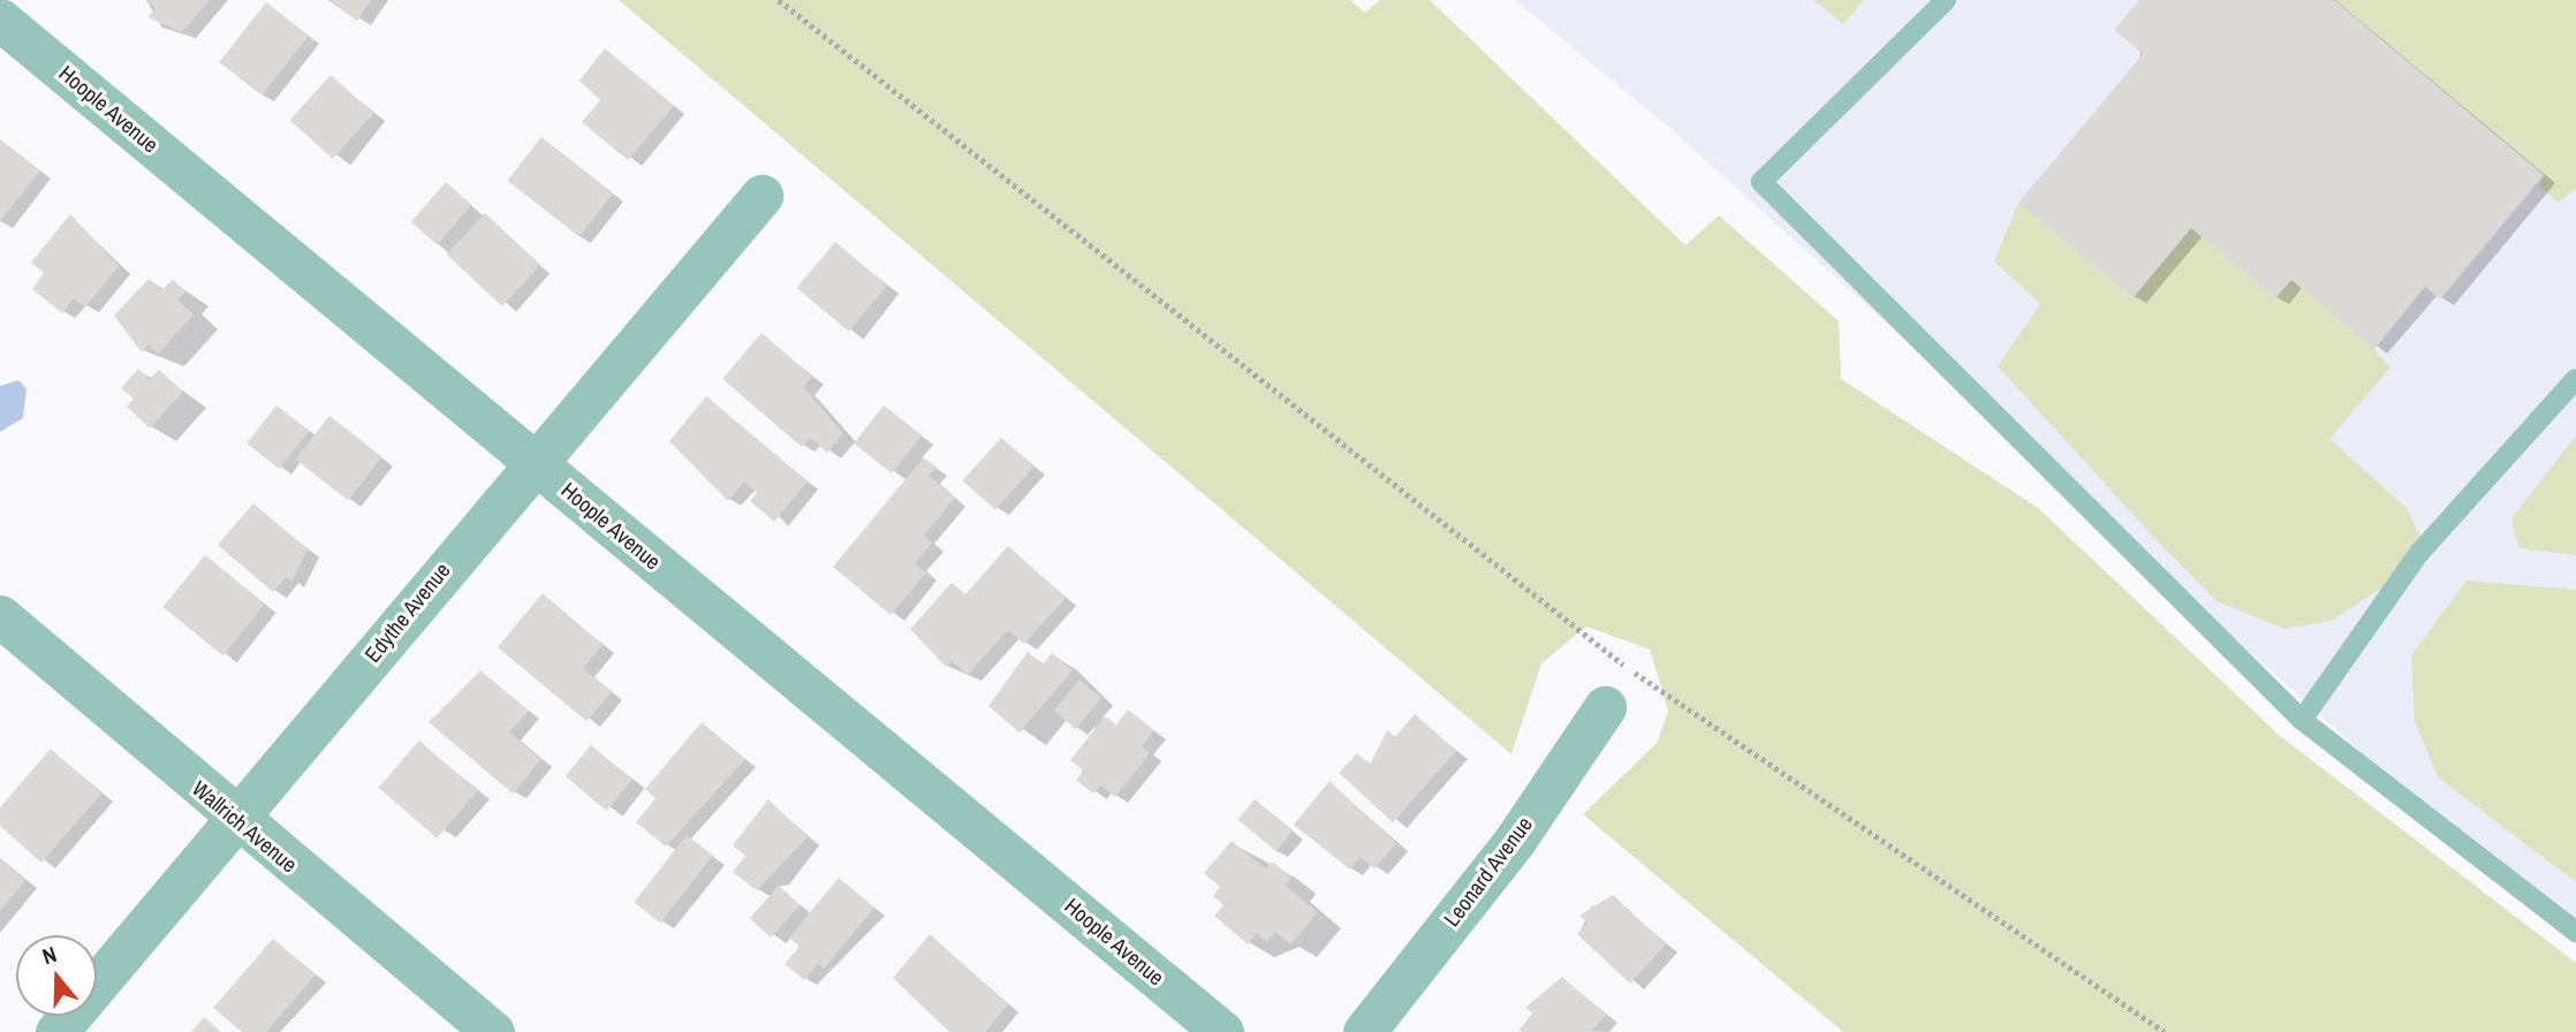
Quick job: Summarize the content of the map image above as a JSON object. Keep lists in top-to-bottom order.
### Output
{
  "streets": {
    "street": [
      "Hoople Avenue",
      "Edythe Avenue",
      "Wallrich Avenue",
      "Leonard Avenue"
    ]
  },
  "crossings": [
    ["Hoople Avenue", "Edythe Avenue"],
    ["Edythe Avenue", "Wallrich Avenue"]
  ],
  "north": "top"
}
